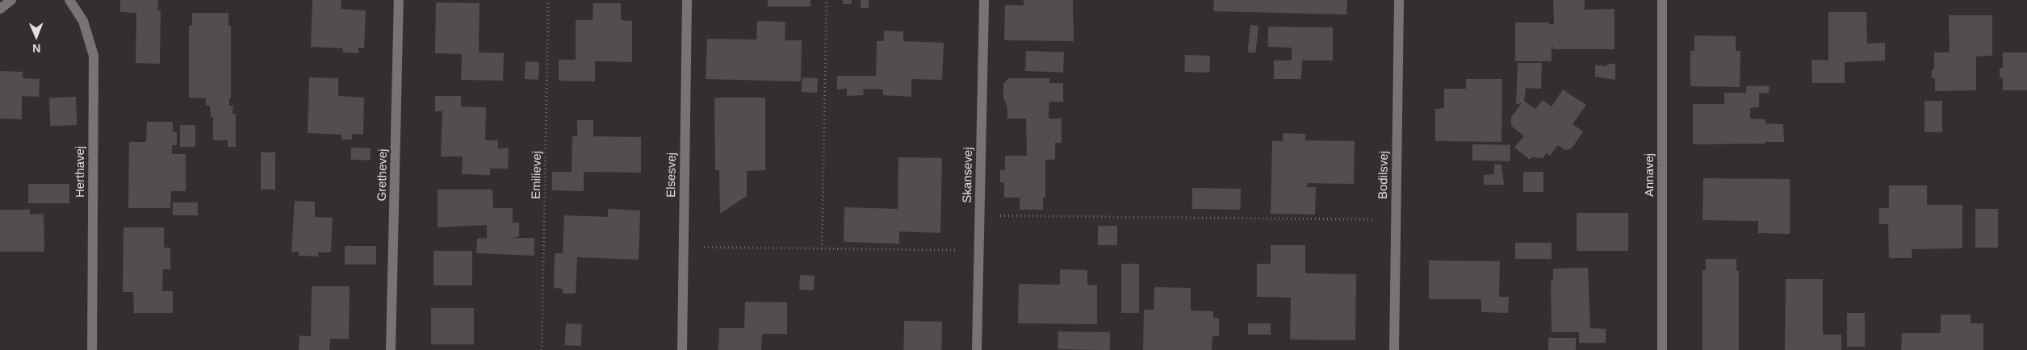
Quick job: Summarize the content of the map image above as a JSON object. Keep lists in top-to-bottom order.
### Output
{
  "streets": {
    "street": [
      "Herthavej",
      "Grethevej",
      "Elsesvej",
      "Skansevej",
      "Bodilsvej",
      "Annavej"
    ],
    "path": ["Emilievej"]
  },
  "north": "bottom"
}
